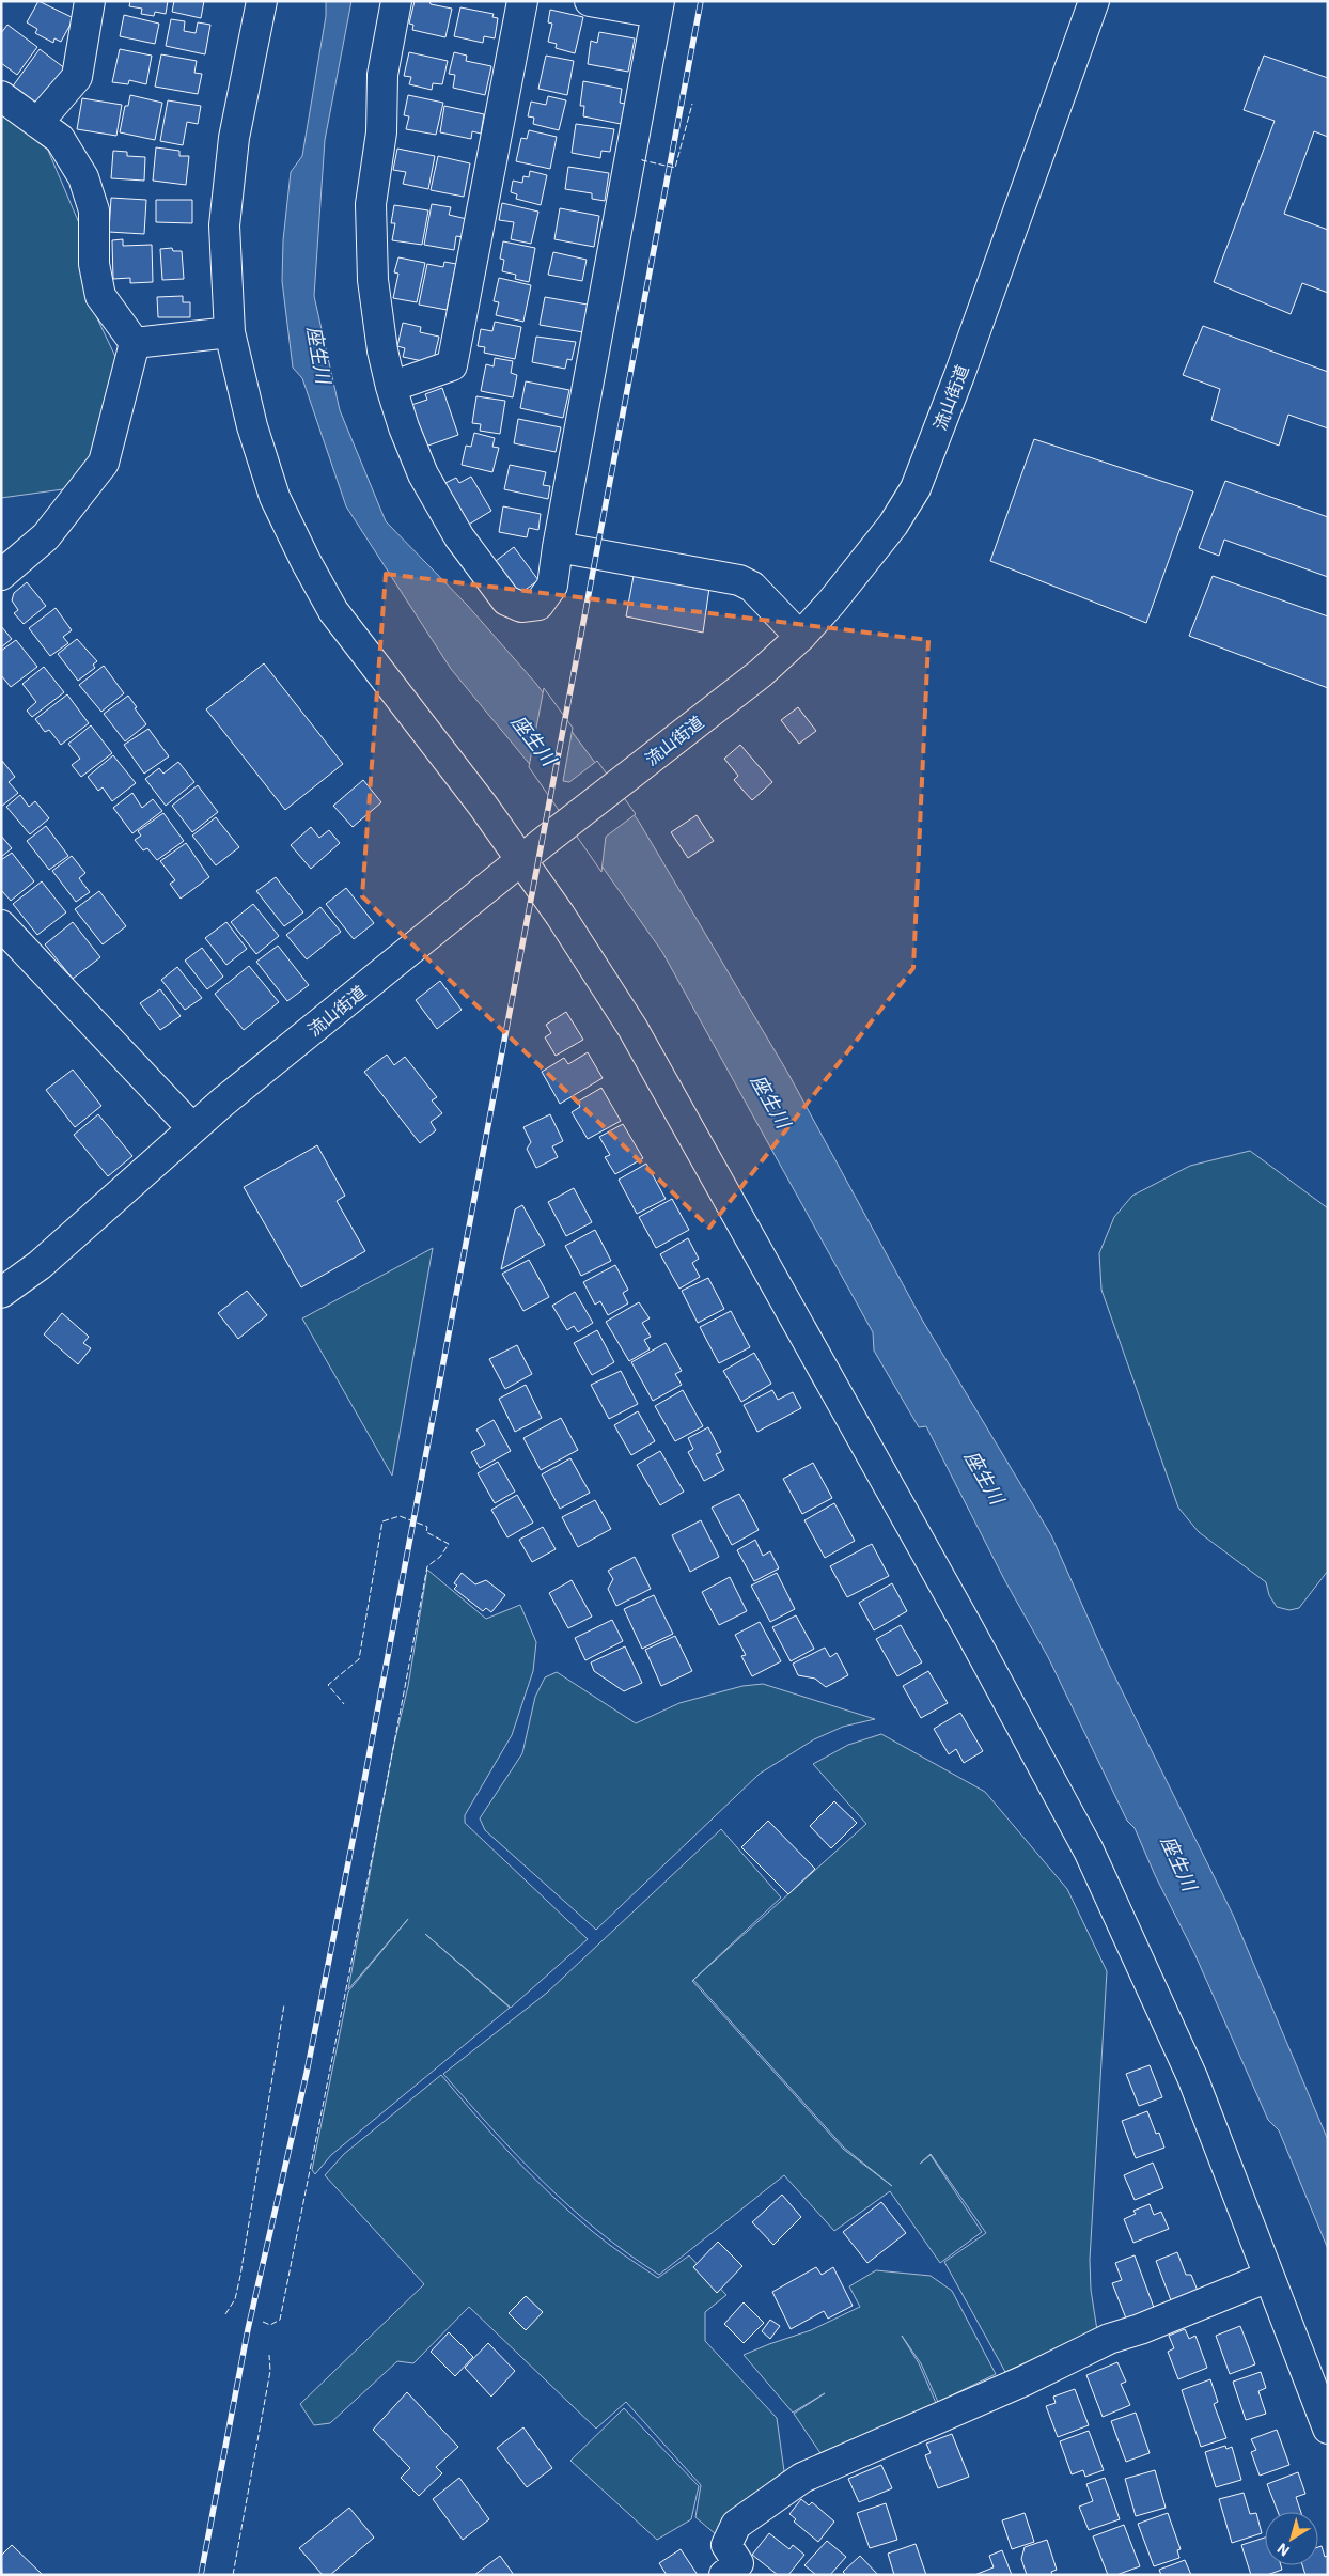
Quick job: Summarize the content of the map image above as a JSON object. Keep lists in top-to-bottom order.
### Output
{
  "streets": {
    "street": ["流山街道"]
  },
  "water": ["座生川"],
  "north": "bottom left"
}
